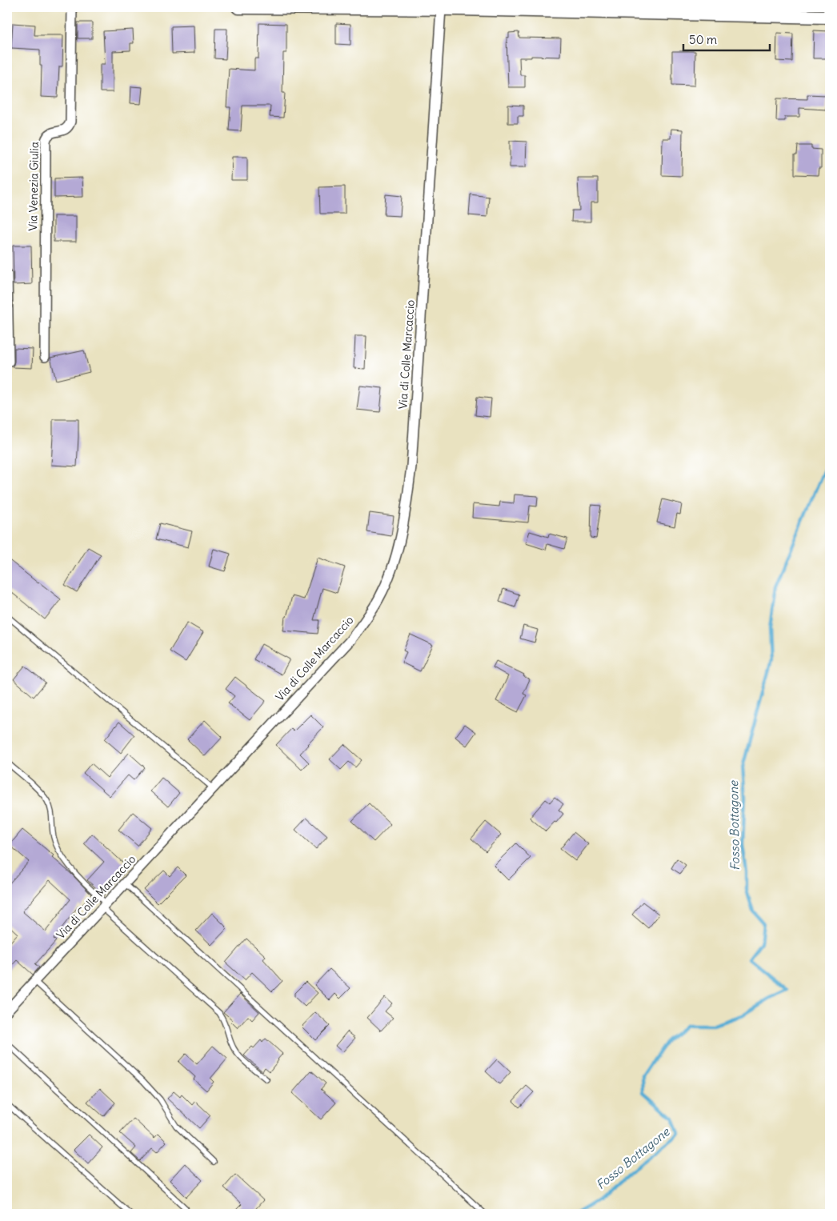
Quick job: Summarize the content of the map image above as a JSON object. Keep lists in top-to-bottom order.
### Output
{
  "streets": {
    "street": ["Via Venezia Giulia", "Via di Colle Marcaccio"]
  },
  "water": ["Fosso Bottagone"],
  "scale_bar": "50 m"
}
